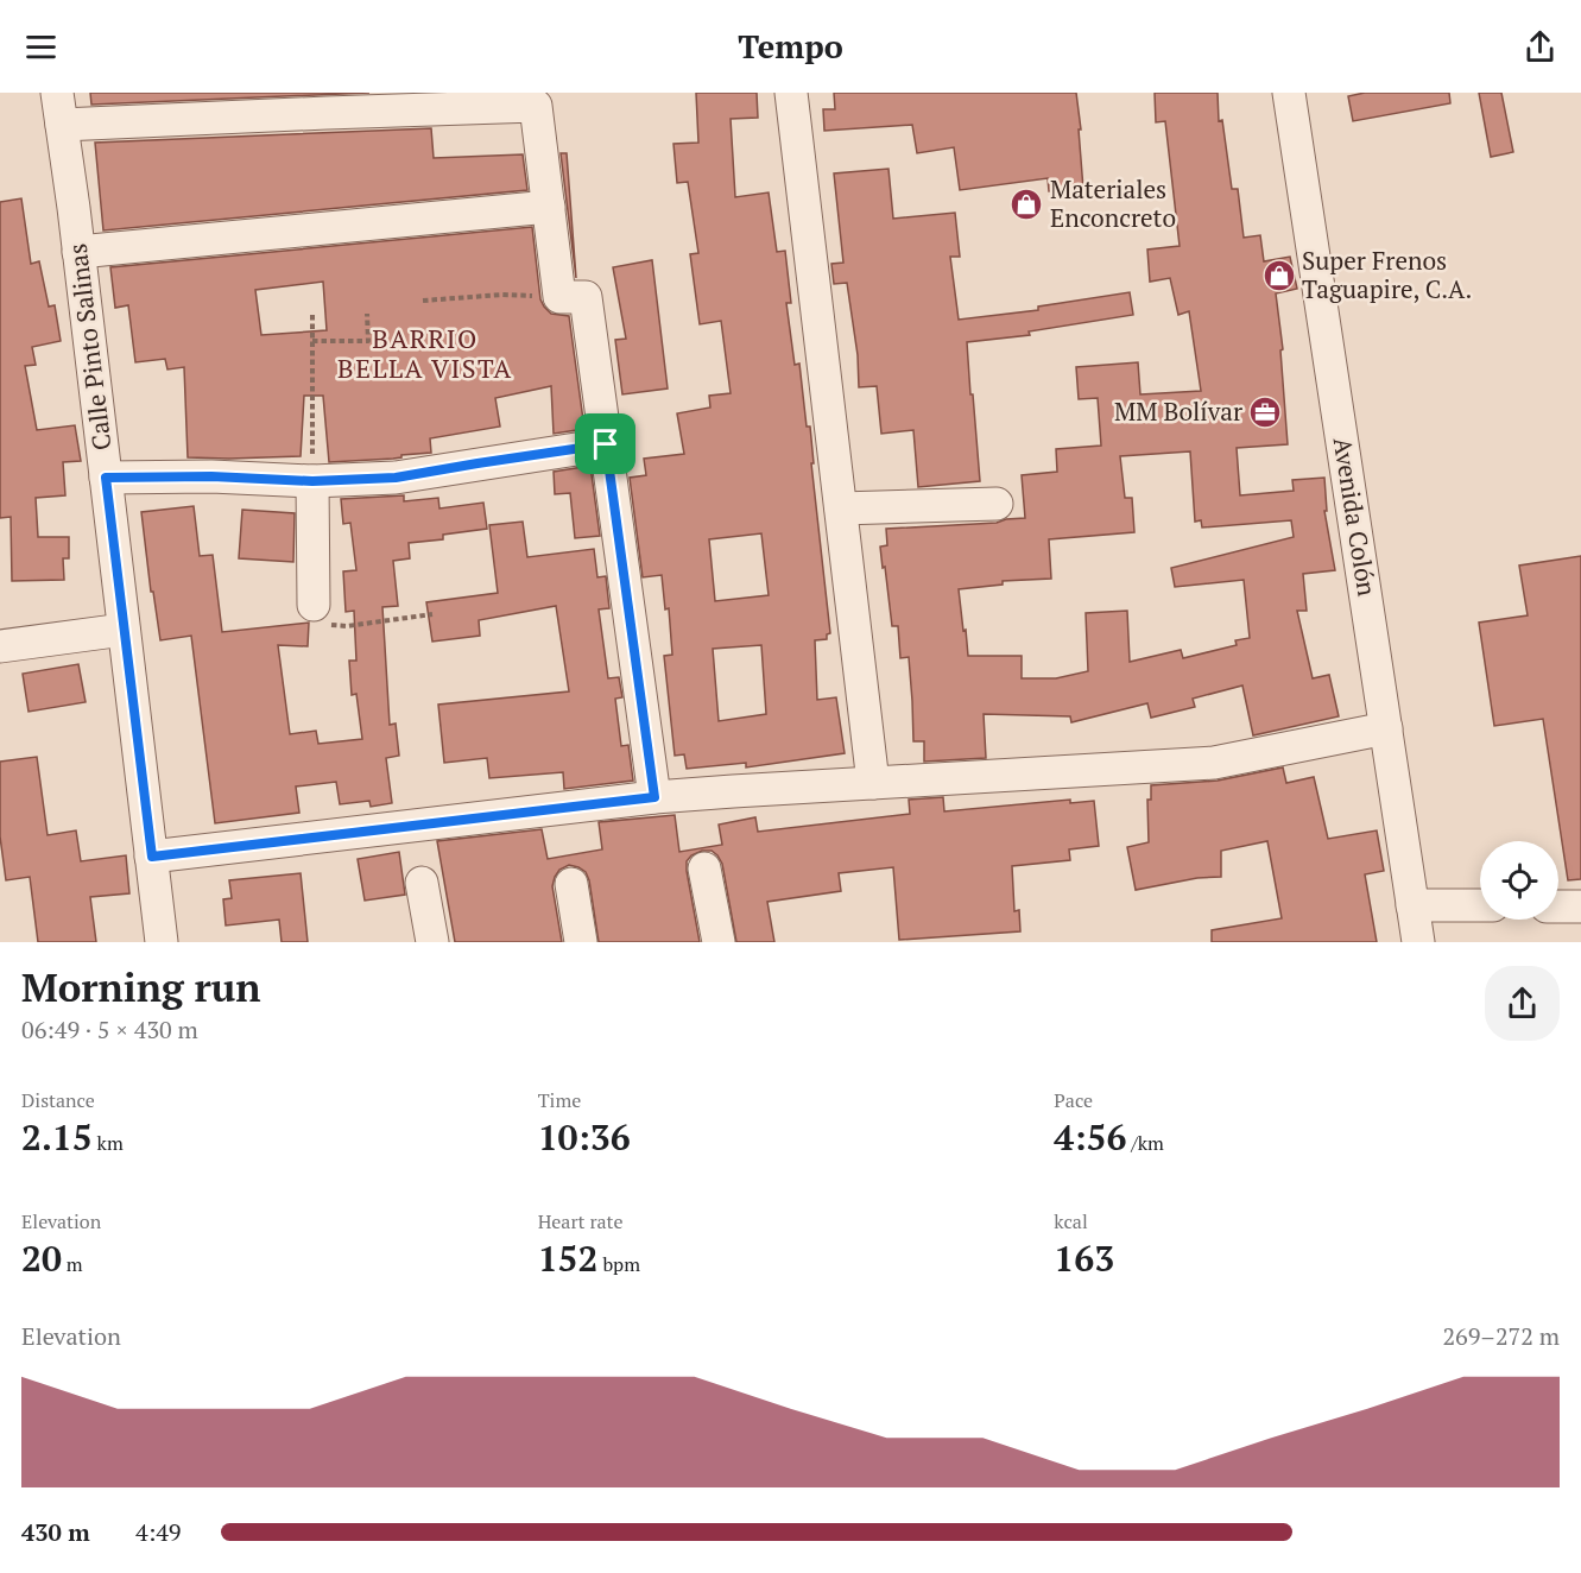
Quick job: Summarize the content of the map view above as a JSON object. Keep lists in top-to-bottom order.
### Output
{
  "streets": {
    "street": ["Calle Pinto Salinas", "Avenida Colón"]
  },
  "districts": ["BARRIO BELLA VISTA"],
  "places": {
    "shop": ["Materiales Enconcreto", "Super Frenos Taguapire, C.A."],
    "office": ["MM Bolívar"]
  },
  "page": {
    "header": "Tempo",
    "heading": ["Morning run", "06:49 · 5 × 430 m"],
    "stats": [
      ["Distance", "2.15 km"],
      ["Time", "10:36"],
      ["Pace", "4:56 /km"],
      ["Elevation", "20 m"],
      ["Heart rate", "152 bpm"],
      ["kcal", "163"]
    ],
    "chart": ["Elevation", "269–272 m"],
    "list": [
      {
        "name": "430 m",
        "note": "4:49"
      }
    ]
  }
}
